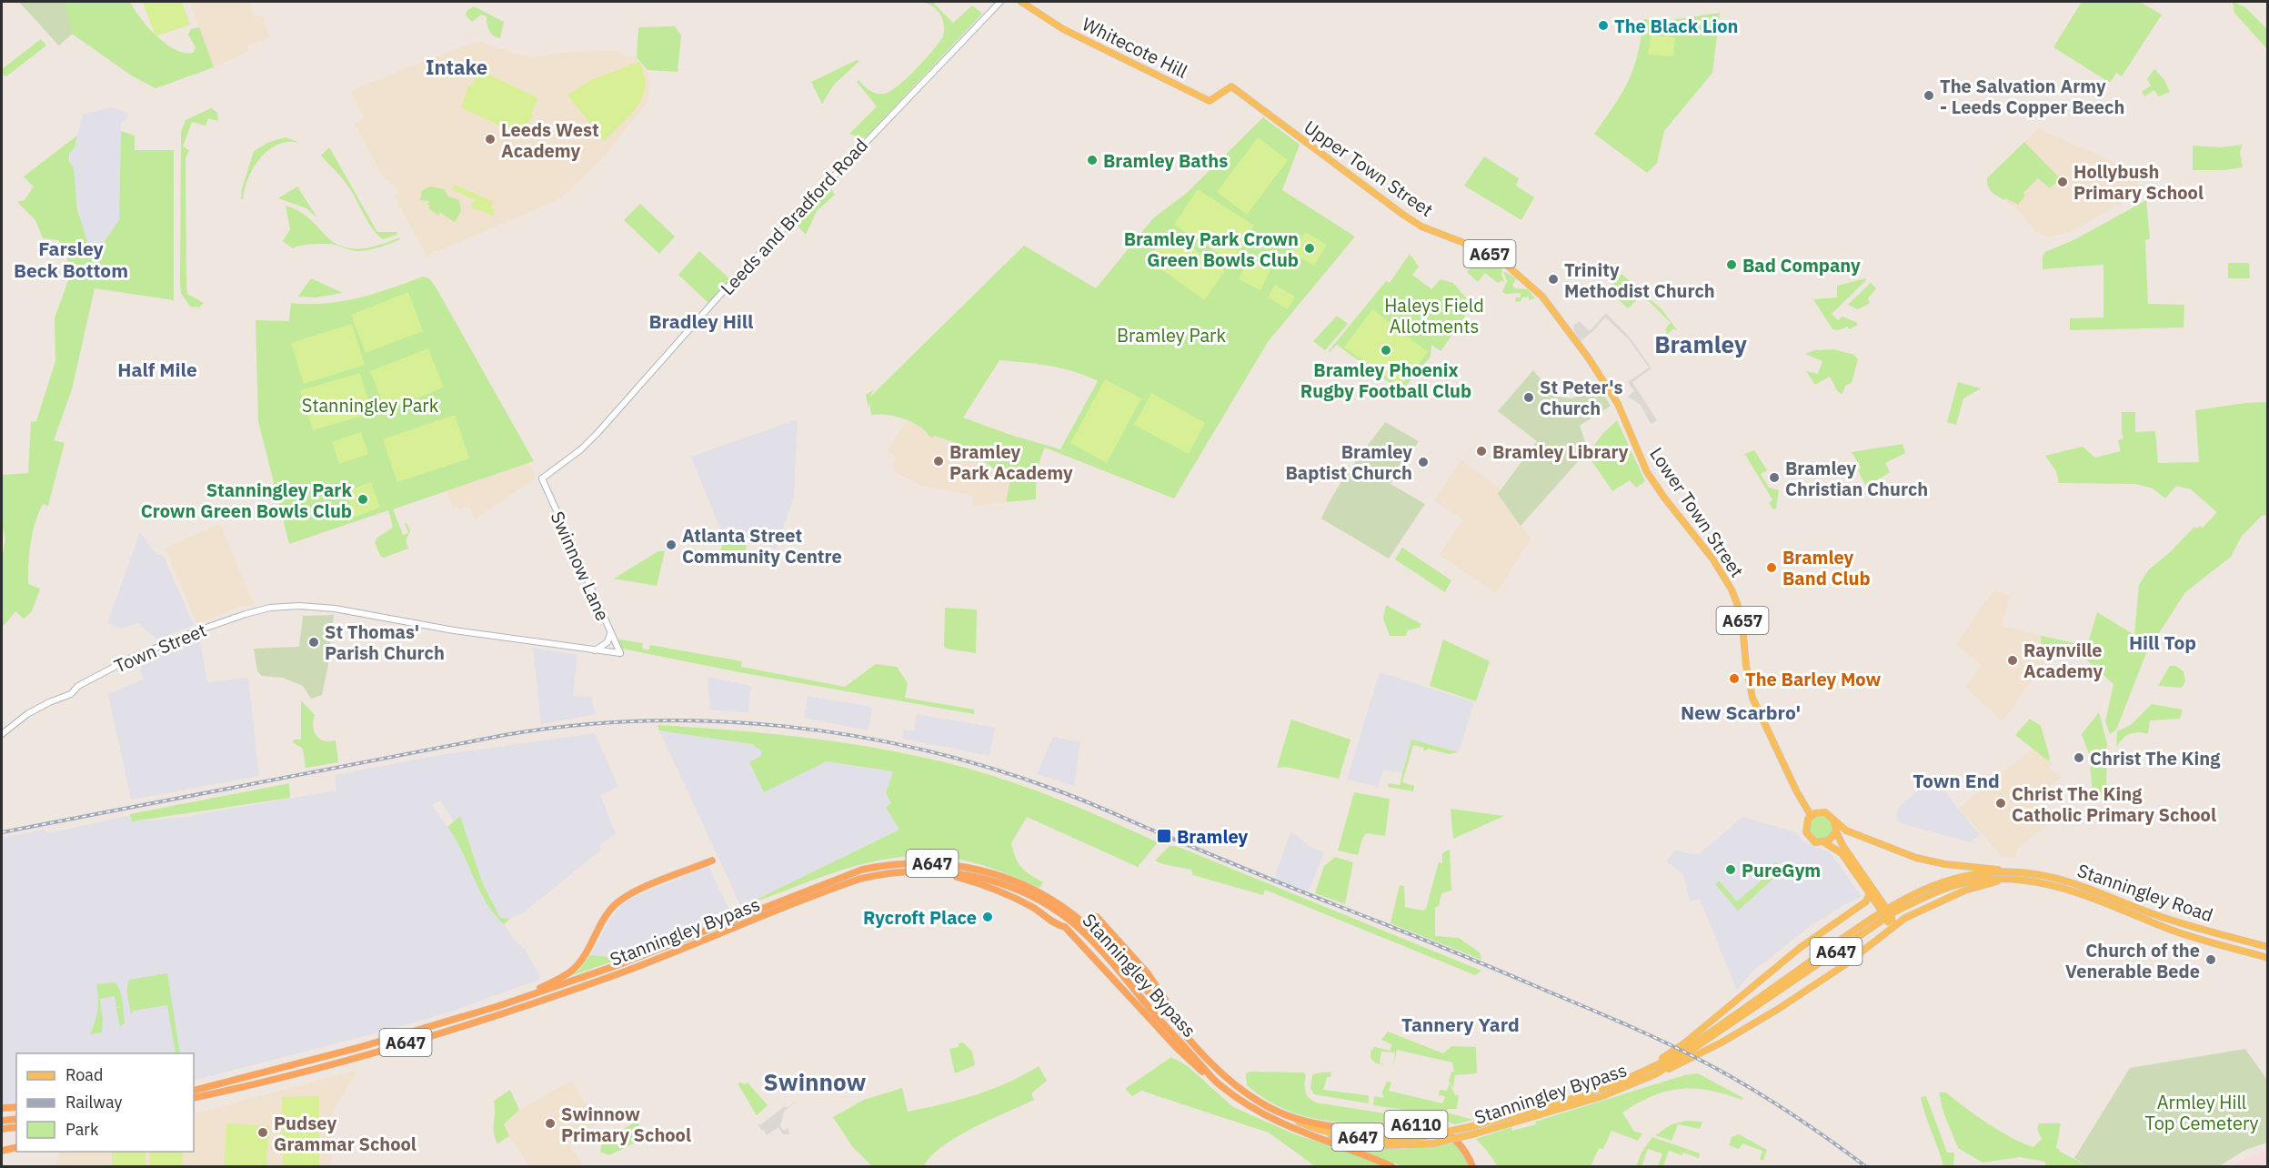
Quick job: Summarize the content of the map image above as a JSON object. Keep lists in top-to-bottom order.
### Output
{
  "streets": {
    "highway": ["A647", "Stanningley Bypass", "A6110"],
    "main road": [
      "Whitecote Hill",
      "Upper Town Street",
      "Leeds and Bradford Road",
      "A657",
      "Lower Town Street",
      "Swinnow Lane",
      "Town Street",
      "Stanningley Road"
    ]
  },
  "crossings": [
    ["Whitecote Hill", "Upper Town Street"],
    ["Upper Town Street", "Lower Town Street"],
    ["Leeds and Bradford Road", "Swinnow Lane"],
    ["A657", "Lower Town Street"],
    ["A657", "A647"],
    ["Lower Town Street", "A647"],
    ["Swinnow Lane", "Town Street"],
    ["A647", "Stanningley Road"],
    ["A647", "Stanningley Bypass"],
    ["Stanningley Road", "Stanningley Bypass"],
    ["Stanningley Bypass", "A6110"]
  ],
  "districts": [
    "Intake",
    "Farsley Beck Bottom",
    "Bradley Hill",
    "Bramley",
    "Half Mile",
    "Hill Top",
    "New Scarbro'",
    "Town End",
    "Tannery Yard",
    "Swinnow"
  ],
  "parks": [
    "Haleys Field Allotments",
    "Bramley Park",
    "Stanningley Park",
    "Armley Hill Top Cemetery"
  ],
  "places": {
    "other": [
      "The Black Lion",
      "The Salvation Army - Leeds Copper Beech",
      "Leeds West Academy",
      "Bramley Baths",
      "Hollybush Primary School",
      "Bramley Park Crown Green Bowls Club",
      "Bad Company",
      "Trinity Methodist Church",
      "Bramley Phoenix Rugby Football Club",
      "St Peter's Church",
      "Bramley Library",
      "Bramley Park Academy",
      "Bramley Baptist Church",
      "Bramley Christian Church",
      "Stanningley Park Crown Green Bowls Club",
      "Atlanta Street Community Centre",
      "Bramley Band Club",
      "St Thomas' Parish Church",
      "Raynville Academy",
      "The Barley Mow",
      "Christ The King",
      "Christ The King Catholic Primary School",
      "PureGym",
      "Rycroft Place",
      "Church of the Venerable Bede",
      "Swinnow Primary School",
      "Pudsey Grammar School"
    ],
    "transit": ["Bramley"]
  },
  "legend": ["Road", "Railway", "Park"]
}
